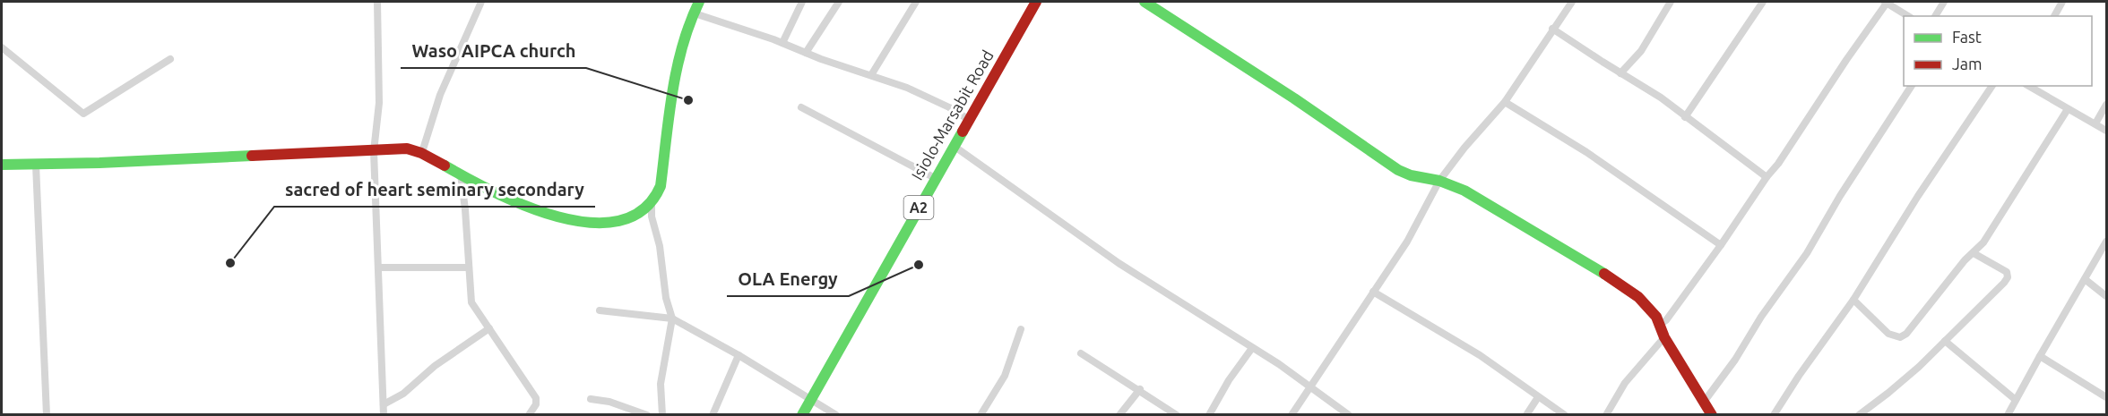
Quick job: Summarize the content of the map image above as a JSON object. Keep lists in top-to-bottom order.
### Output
{
  "streets": {
    "main road": ["Isiolo-Marsabit Road", "A2"]
  },
  "places": ["Waso AIPCA church", "sacred of heart seminary secondary", "OLA Energy"],
  "legend": ["Fast", "Jam"]
}
